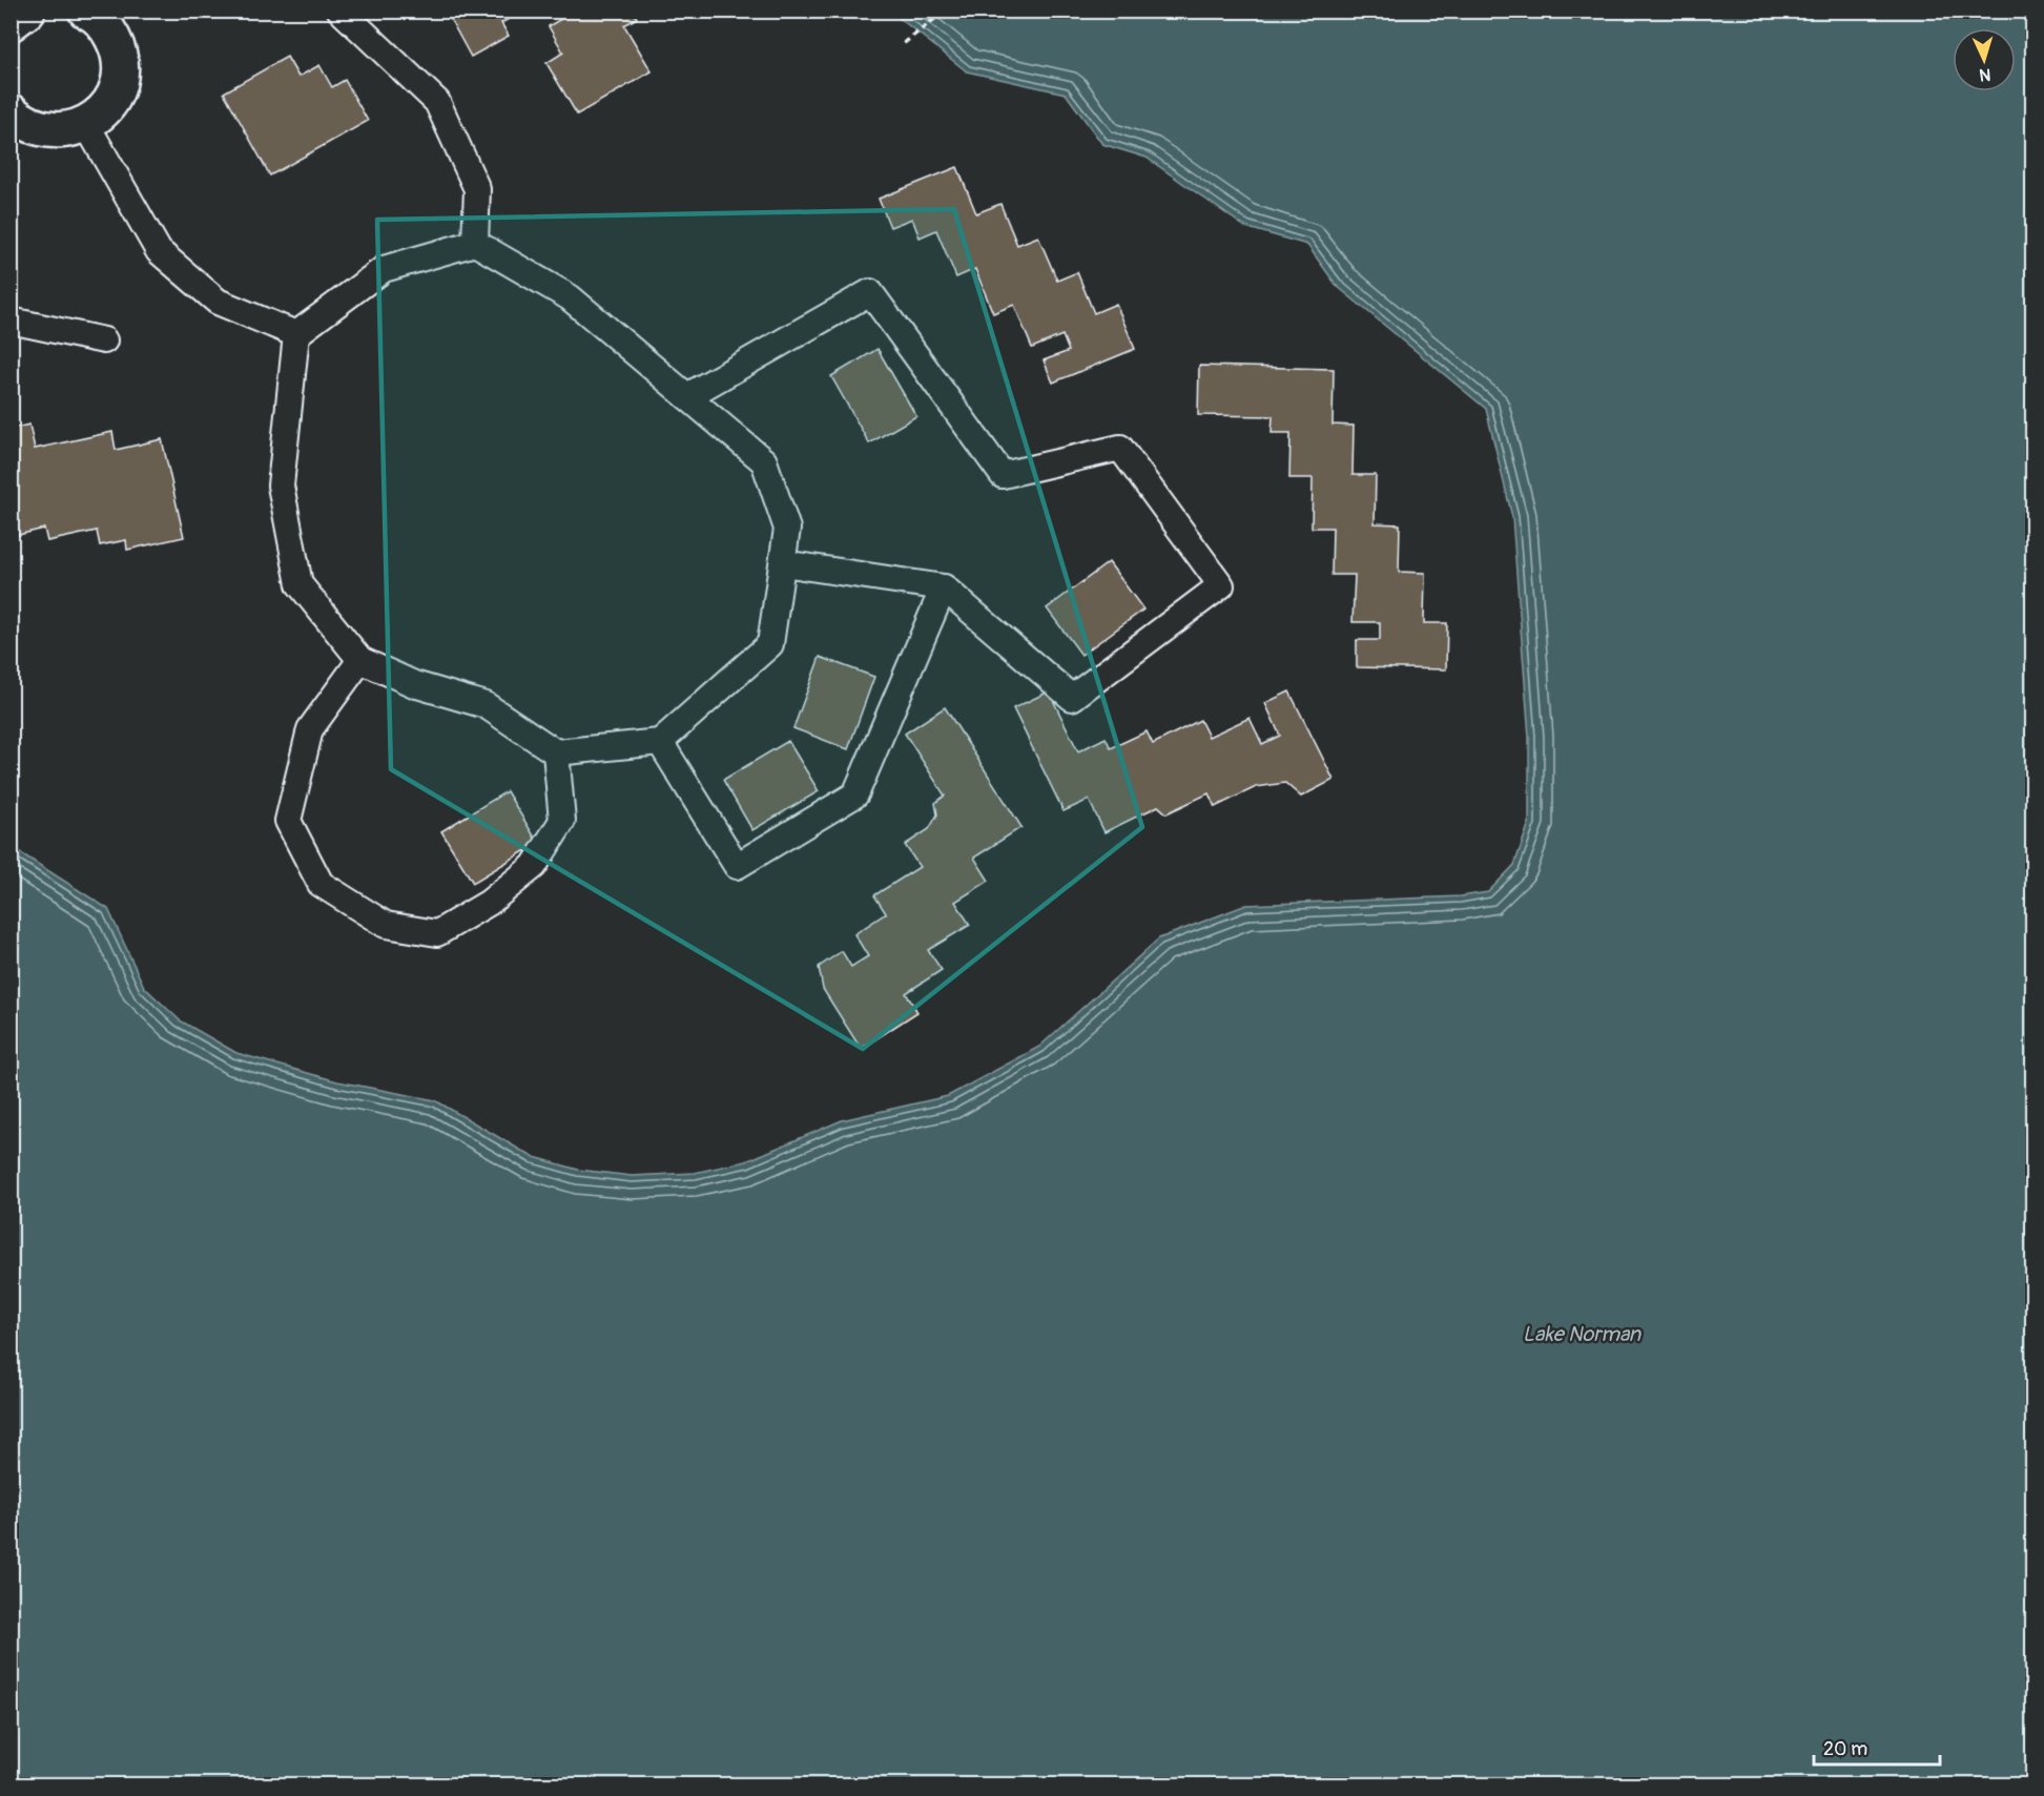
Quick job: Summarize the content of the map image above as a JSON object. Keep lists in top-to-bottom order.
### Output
{
  "water": ["Lake Norman"],
  "scale_bar": "20 m",
  "north": "bottom"
}
